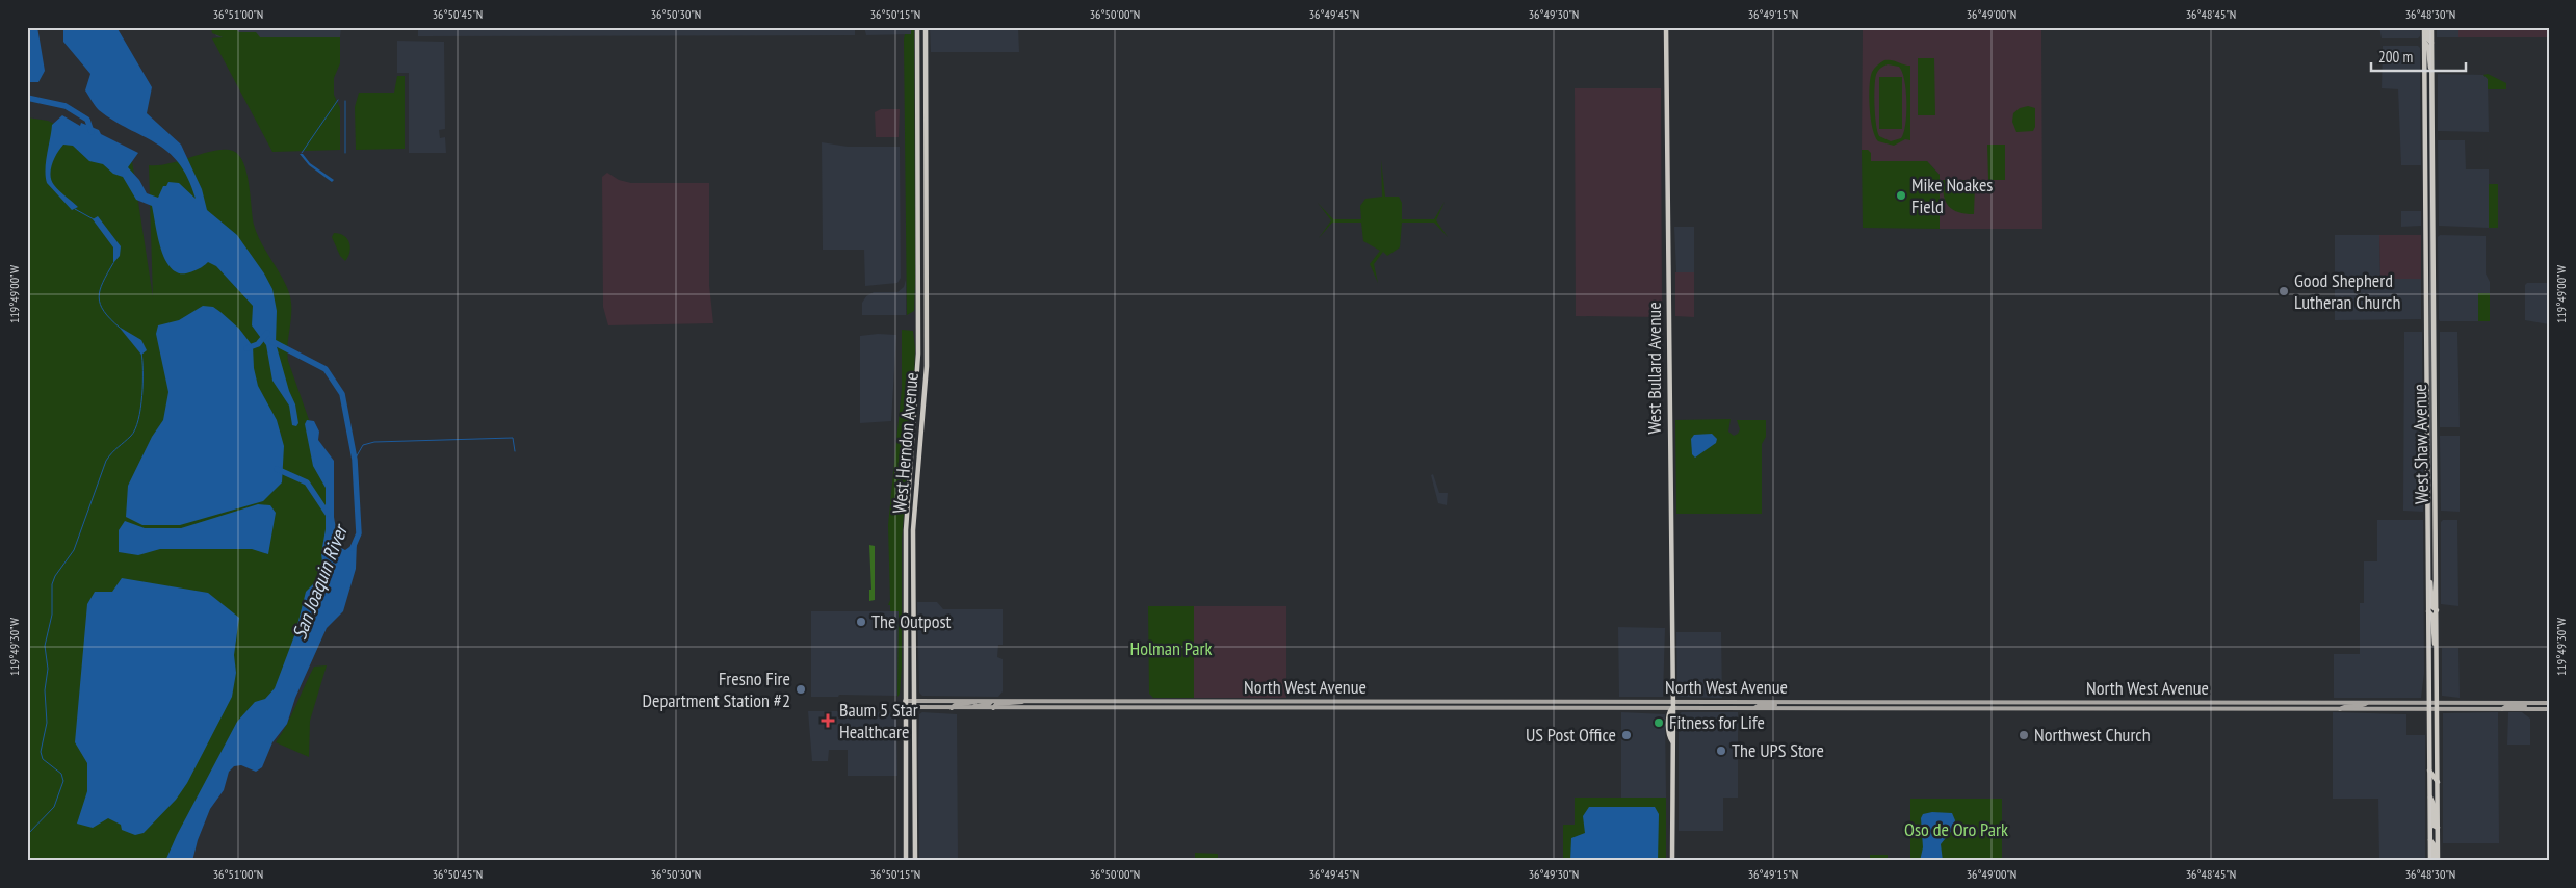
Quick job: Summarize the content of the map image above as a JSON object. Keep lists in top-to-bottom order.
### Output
{
  "streets": {
    "main road": [
      "West Bullard Avenue",
      "West Herndon Avenue",
      "West Shaw Avenue",
      "North West Avenue"
    ]
  },
  "crossings": [
    ["West Bullard Avenue", "North West Avenue"],
    ["West Herndon Avenue", "North West Avenue"],
    ["West Shaw Avenue", "North West Avenue"]
  ],
  "water": ["San Joaquin River"],
  "parks": ["Holman Park", "Oso de Oro Park"],
  "places": {
    "other": [
      "Mike Noakes Field",
      "Good Shepherd Lutheran Church",
      "The Outpost",
      "Fresno Fire Department Station #2",
      "Fitness for Life",
      "US Post Office",
      "Northwest Church",
      "The UPS Store"
    ],
    "health": ["Baum 5 Star Healthcare"]
  },
  "scale_bar": "200 m",
  "coordinates": [
    "36°51'00\"N",
    "36°50'45\"N",
    "36°50'30\"N",
    "36°50'15\"N",
    "36°50'00\"N",
    "36°49'45\"N",
    "36°49'30\"N",
    "36°49'15\"N",
    "36°49'00\"N",
    "36°48'45\"N",
    "36°48'30\"N",
    "119°49'00\"W",
    "119°49'30\"W"
  ]
}
